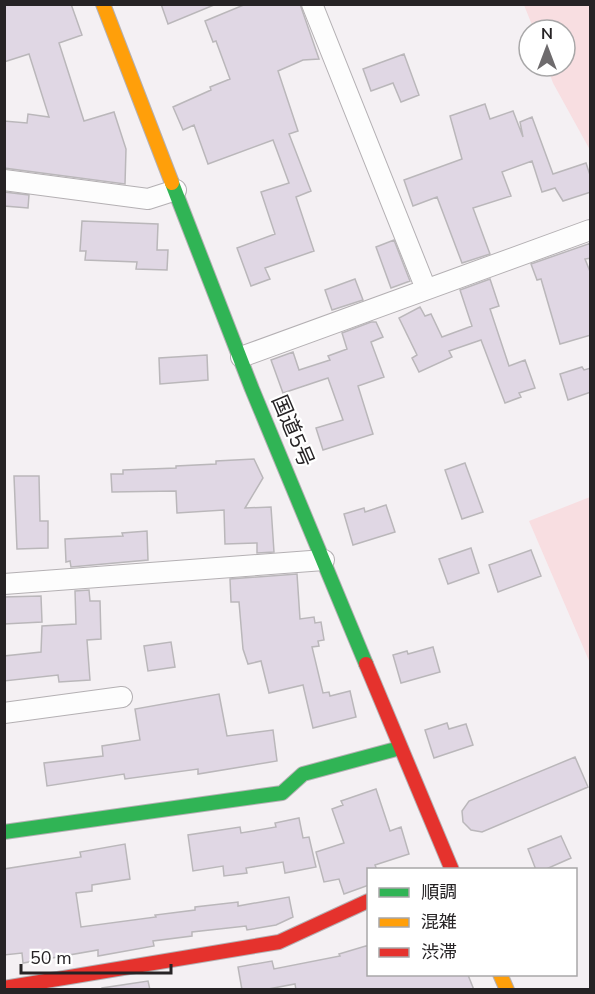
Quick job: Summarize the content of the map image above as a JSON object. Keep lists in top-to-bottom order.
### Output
{
  "streets": {
    "main road": ["国道5号"]
  },
  "legend": ["順調", "混雑", "渋滞"],
  "scale_bar": "50 m",
  "north": "top"
}
